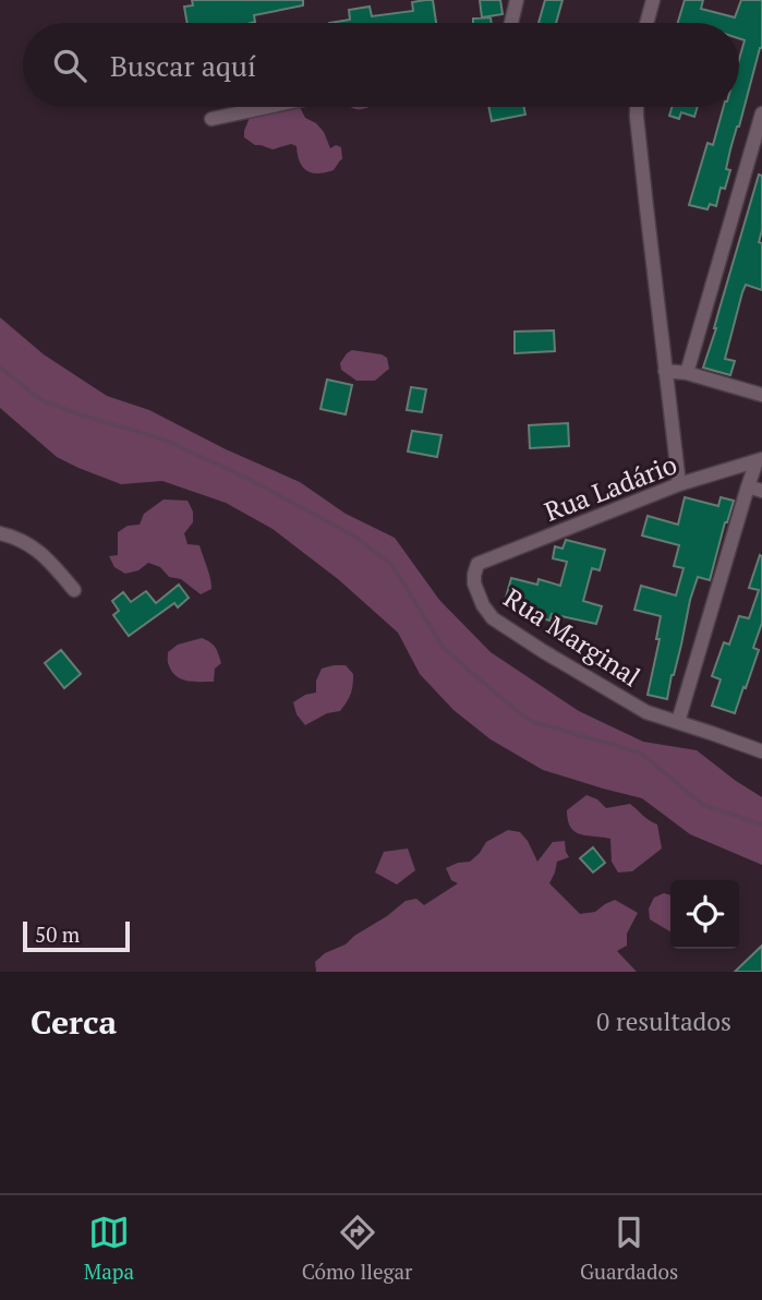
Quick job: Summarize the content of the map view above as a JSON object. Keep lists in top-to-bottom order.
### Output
{
  "streets": {
    "street": ["Rua Ladário", "Rua Marginal"]
  },
  "crossings": [
    ["Rua Ladário", "Rua Marginal"]
  ],
  "scale_bar": "50 m",
  "page": {
    "search": "Buscar aquí",
    "scale": "50 m",
    "heading": ["Cerca", "0 resultados"],
    "nav": ["Mapa", "Cómo llegar", "Guardados"]
  }
}
